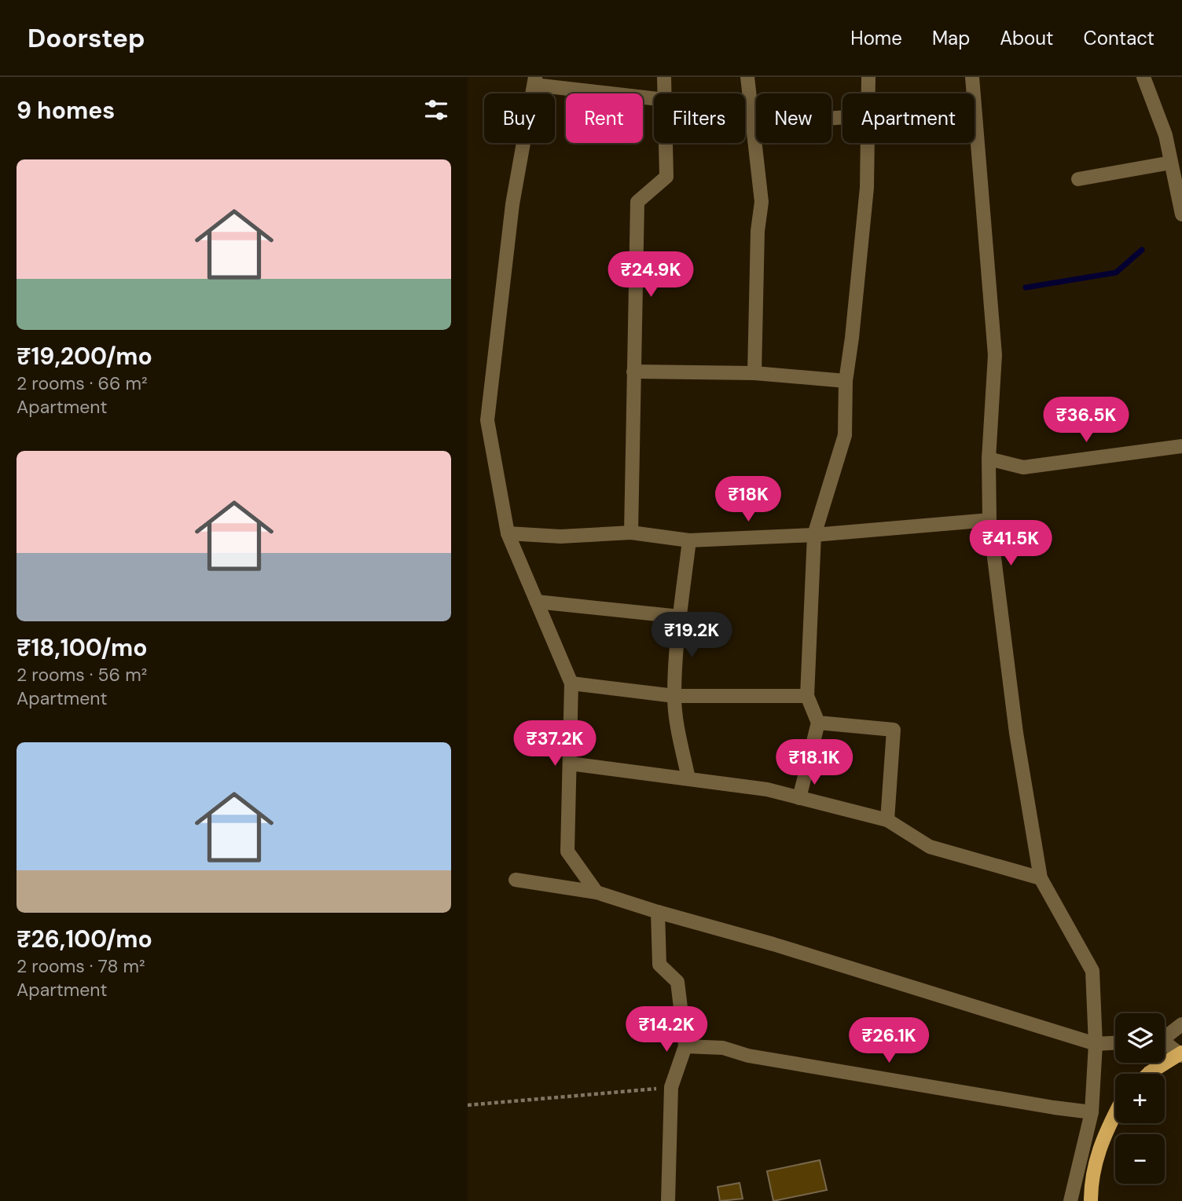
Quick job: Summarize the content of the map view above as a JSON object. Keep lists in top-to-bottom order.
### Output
{
  "page": {
    "header": "Doorstep",
    "nav": [
      "Home",
      "Map",
      "About",
      "Contact"
    ],
    "heading": "9 homes",
    "chip": [
      "Buy",
      "Rent",
      "Filters",
      "New",
      "Apartment"
    ],
    "list": [
      {
        "name": "₹19,200/mo",
        "note": "2 rooms · 66 m² · Apartment"
      },
      {
        "name": "₹18,100/mo",
        "note": "2 rooms · 56 m² · Apartment"
      },
      {
        "name": "₹26,100/mo",
        "note": "2 rooms · 78 m² · Apartment"
      }
    ],
    "price": [
      "₹24.9K",
      "₹36.5K",
      "₹18K",
      "₹41.5K",
      "₹19.2K",
      "₹37.2K",
      "₹18.1K",
      "₹14.2K",
      "₹26.1K"
    ],
    "map_buttons": ["+", "−"]
  }
}
